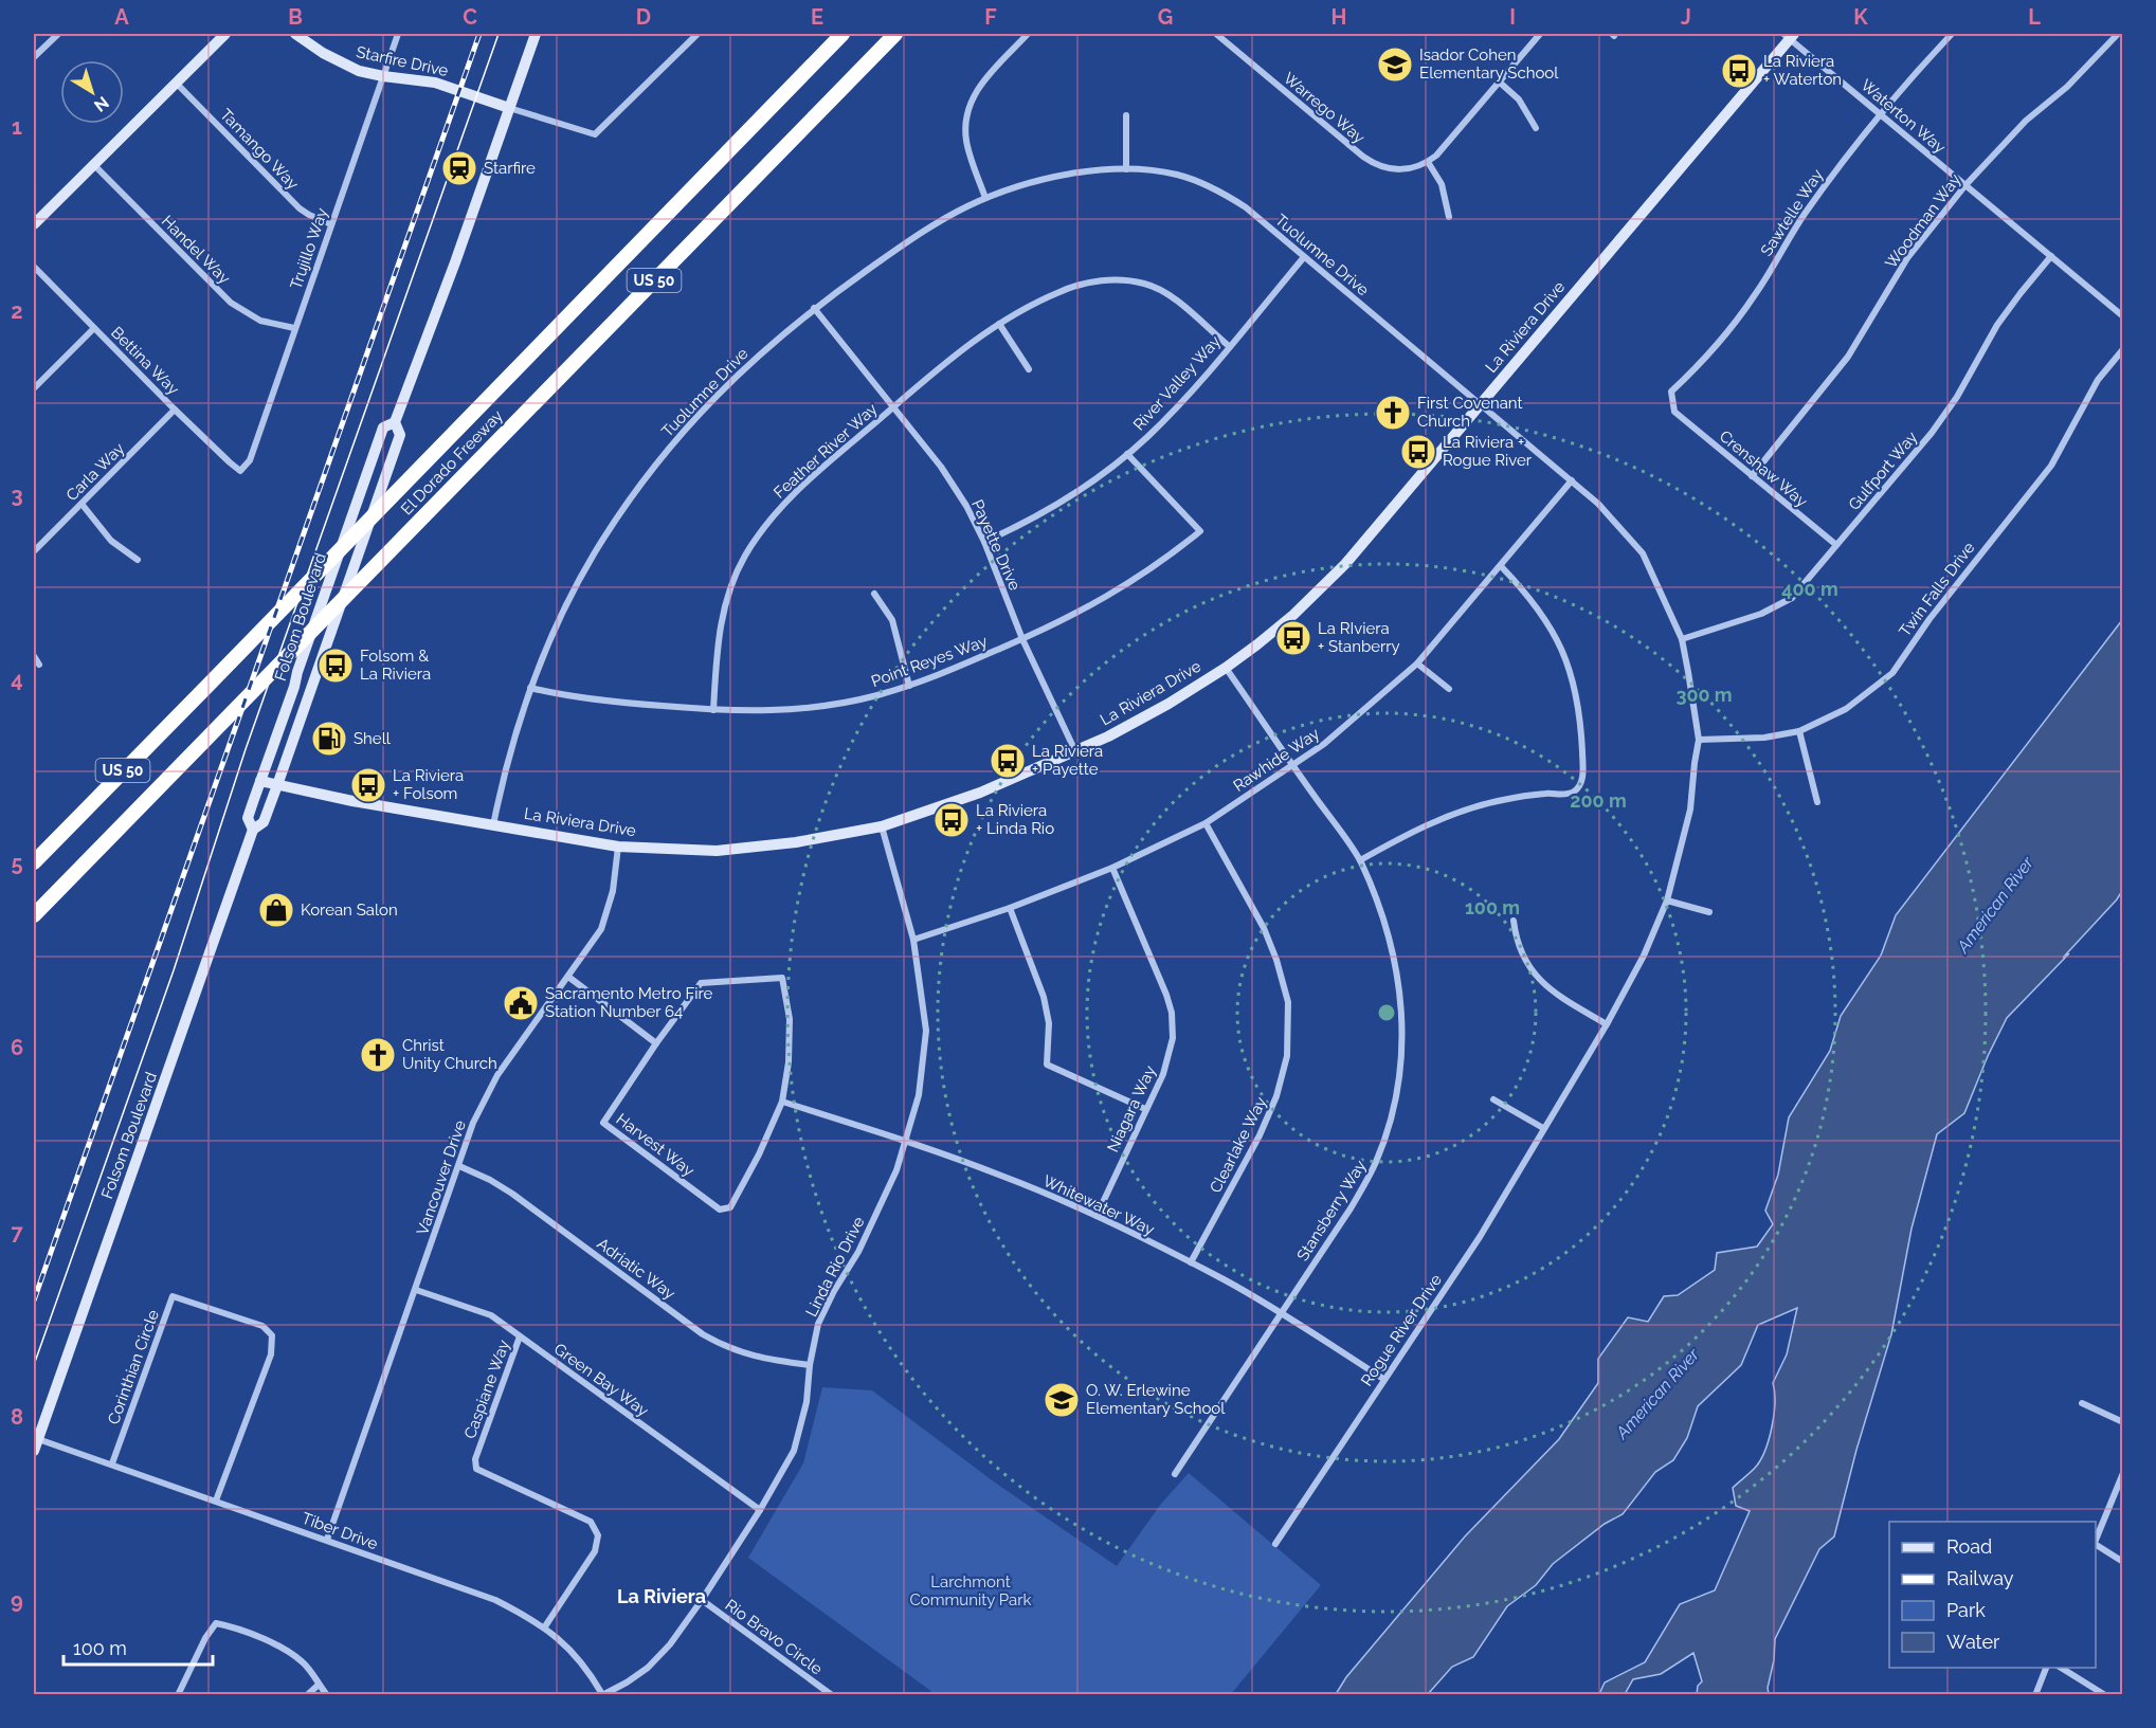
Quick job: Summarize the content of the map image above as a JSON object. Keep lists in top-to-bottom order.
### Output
{
  "streets": {
    "highway": ["US 50", "El Dorado Freeway"],
    "street": [
      "Starfire Drive",
      "Warrego Way",
      "Waterton Way",
      "Tamango Way",
      "Sawtelle Way",
      "Woodman Way",
      "Trujillo Way",
      "Handel Way",
      "Tuolumne Drive",
      "La Riviera Drive",
      "Bettina Way",
      "River Valley Way",
      "Feather River Way",
      "Crenshaw Way",
      "Gulfport Way",
      "Carla Way",
      "Payette Drive",
      "Twin Falls Drive",
      "Folsom Boulevard",
      "Point Reyes Way",
      "Rawhide Way",
      "Niagara Way",
      "Harvest Way",
      "Clearlake Way",
      "Vancouver Drive",
      "Whitewater Way",
      "Stansberry Way",
      "Linda Rio Drive",
      "Adriatic Way",
      "Rogue River Drive",
      "Corinthian Circle",
      "Green Bay Way",
      "Caspiane Way",
      "Tiber Drive",
      "Rio Bravo Circle"
    ]
  },
  "crossings": [
    ["Starfire Drive", "Trujillo Way"],
    ["Starfire Drive", "Folsom Boulevard"],
    ["Waterton Way", "Sawtelle Way"],
    ["Waterton Way", "Woodman Way"],
    ["Waterton Way", "La Riviera Drive"],
    ["Waterton Way", "Gulfport Way"],
    ["Tamango Way", "Trujillo Way"],
    ["Sawtelle Way", "Crenshaw Way"],
    ["Woodman Way", "Crenshaw Way"],
    ["Trujillo Way", "Handel Way"],
    ["Trujillo Way", "Bettina Way"],
    ["Tuolumne Drive", "La Riviera Drive"],
    ["Tuolumne Drive", "River Valley Way"],
    ["Tuolumne Drive", "Payette Drive"],
    ["Tuolumne Drive", "Point Reyes Way"],
    ["Tuolumne Drive", "Rogue River Drive"],
    ["La Riviera Drive", "Payette Drive"],
    ["La Riviera Drive", "Folsom Boulevard"],
    ["La Riviera Drive", "Vancouver Drive"],
    ["La Riviera Drive", "Stansberry Way"],
    ["La Riviera Drive", "Linda Rio Drive"],
    ["La Riviera Drive", "Rogue River Drive"],
    ["Bettina Way", "Carla Way"],
    ["River Valley Way", "Feather River Way"],
    ["River Valley Way", "Payette Drive"],
    ["River Valley Way", "Point Reyes Way"],
    ["Feather River Way", "Payette Drive"],
    ["Feather River Way", "Point Reyes Way"],
    ["Crenshaw Way", "Gulfport Way"],
    ["Gulfport Way", "Rogue River Drive"],
    ["Payette Drive", "Point Reyes Way"],
    ["Twin Falls Drive", "Rogue River Drive"],
    ["Folsom Boulevard", "Tiber Drive"],
    ["Rawhide Way", "Niagara Way"],
    ["Rawhide Way", "Clearlake Way"],
    ["Rawhide Way", "Stansberry Way"],
    ["Rawhide Way", "Linda Rio Drive"],
    ["Rawhide Way", "Rogue River Drive"],
    ["Niagara Way", "Whitewater Way"],
    ["Harvest Way", "Whitewater Way"],
    ["Clearlake Way", "Whitewater Way"],
    ["Vancouver Drive", "Adriatic Way"],
    ["Vancouver Drive", "Green Bay Way"],
    ["Vancouver Drive", "Tiber Drive"],
    ["Whitewater Way", "Stansberry Way"],
    ["Whitewater Way", "Linda Rio Drive"],
    ["Whitewater Way", "Rogue River Drive"],
    ["Linda Rio Drive", "Adriatic Way"],
    ["Linda Rio Drive", "Green Bay Way"],
    ["Linda Rio Drive", "Tiber Drive"],
    ["Linda Rio Drive", "Rio Bravo Circle"],
    ["Corinthian Circle", "Tiber Drive"],
    ["Green Bay Way", "Caspiane Way"],
    ["Caspiane Way", "Tiber Drive"]
  ],
  "districts": ["La Riviera"],
  "water": ["American River"],
  "parks": ["Larchmont Community Park"],
  "places": {
    "school or university": ["Isador Cohen Elementary School", "O. W. Erlewine Elementary School"],
    "bus stop": [
      "La Riviera + Waterton",
      "La Riviera + Rogue River",
      "La RIviera + Stanberry",
      "Folsom & La Riviera",
      "La Riviera + Payette",
      "La Riviera + Folsom",
      "La Riviera + Linda Rio"
    ],
    "station": ["Starfire"],
    "church": ["First Covenant Church", "Christ Unity Church"],
    "fuel station": ["Shell"],
    "shop": ["Korean Salon"],
    "public building": ["Sacramento Metro Fire Station Number 64"]
  },
  "legend": [
    "Road",
    "Railway",
    "Park",
    "Water"
  ],
  "scale_bar": "100 m",
  "north": "bottom right",
  "grid": {
    "columns": [
      "A",
      "B",
      "C",
      "D",
      "E",
      "F",
      "G",
      "H",
      "I",
      "J",
      "K",
      "L"
    ],
    "rows": [
      "1",
      "2",
      "3",
      "4",
      "5",
      "6",
      "7",
      "8",
      "9"
    ]
  },
  "rings": [
    "400 m",
    "300 m",
    "200 m",
    "100 m"
  ]
}
